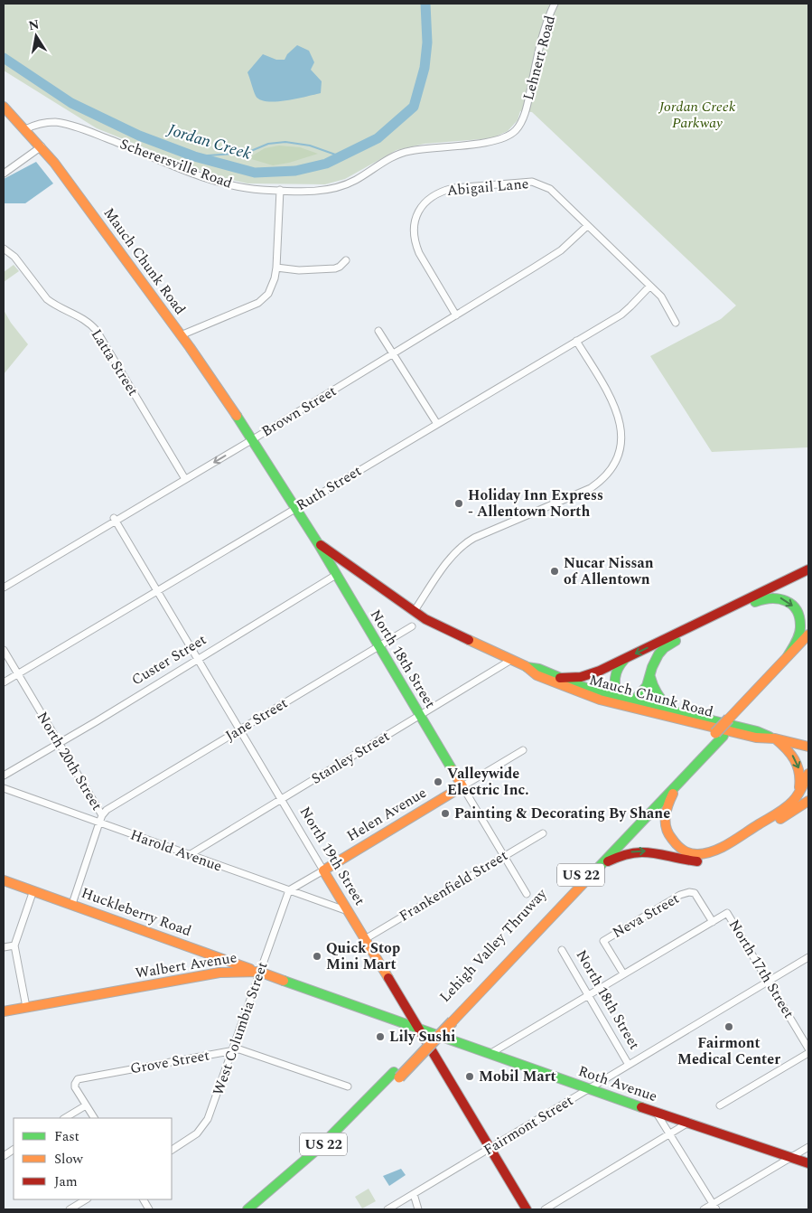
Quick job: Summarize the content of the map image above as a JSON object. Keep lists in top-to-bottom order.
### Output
{
  "streets": {
    "main road": [
      "Mauch Chunk Road",
      "North 18th Street",
      "Custer Street",
      "Helen Avenue",
      "North 19th Street",
      "US 22",
      "Huckleberry Road",
      "Lehigh Valley Thruway",
      "Walbert Avenue",
      "Roth Avenue"
    ],
    "street": [
      "Lehnert Road",
      "Scherersville Road",
      "Abigail Lane",
      "Latta Street",
      "Brown Street",
      "Ruth Street",
      "Jane Street",
      "Stanley Street",
      "North 20th Street",
      "Harold Avenue",
      "Frankenfield Street",
      "Neva Street",
      "North 17th Street",
      "West Columbia Street",
      "Grove Street",
      "Fairmont Street"
    ]
  },
  "crossings": [
    ["Lehnert Road", "Scherersville Road"],
    ["Scherersville Road", "Mauch Chunk Road"],
    ["Abigail Lane", "Brown Street"],
    ["Abigail Lane", "Ruth Street"],
    ["Mauch Chunk Road", "Brown Street"],
    ["Mauch Chunk Road", "North 18th Street"],
    ["Mauch Chunk Road", "Custer Street"],
    ["Mauch Chunk Road", "Stanley Street"],
    ["Latta Street", "Brown Street"],
    ["Brown Street", "North 18th Street"],
    ["Brown Street", "North 19th Street"],
    ["Ruth Street", "North 18th Street"],
    ["Ruth Street", "North 20th Street"],
    ["Ruth Street", "North 19th Street"],
    ["North 18th Street", "Custer Street"],
    ["North 18th Street", "Jane Street"],
    ["North 18th Street", "Stanley Street"],
    ["North 18th Street", "Helen Avenue"],
    ["North 18th Street", "Frankenfield Street"],
    ["North 18th Street", "Fairmont Street"],
    ["Custer Street", "North 20th Street"],
    ["Custer Street", "North 19th Street"],
    ["Jane Street", "North 20th Street"],
    ["Jane Street", "North 19th Street"],
    ["Stanley Street", "Harold Avenue"],
    ["Stanley Street", "North 19th Street"],
    ["North 20th Street", "Harold Avenue"],
    ["North 20th Street", "Huckleberry Road"],
    ["Helen Avenue", "Harold Avenue"],
    ["Helen Avenue", "North 19th Street"],
    ["Helen Avenue", "West Columbia Street"],
    ["Harold Avenue", "North 19th Street"],
    ["Harold Avenue", "West Columbia Street"],
    ["North 19th Street", "Frankenfield Street"],
    ["North 19th Street", "Walbert Avenue"],
    ["North 19th Street", "Roth Avenue"],
    ["North 19th Street", "Fairmont Street"],
    ["Huckleberry Road", "Walbert Avenue"],
    ["Huckleberry Road", "West Columbia Street"],
    ["Neva Street", "North 17th Street"],
    ["Walbert Avenue", "West Columbia Street"],
    ["Walbert Avenue", "Roth Avenue"],
    ["North 17th Street", "Fairmont Street"],
    ["West Columbia Street", "Grove Street"],
    ["Roth Avenue", "Fairmont Street"]
  ],
  "water": ["Jordan Creek"],
  "parks": ["Jordan Creek Parkway"],
  "places": [
    "Holiday Inn Express - Allentown North",
    "Nucar Nissan of Allentown",
    "Valleywide Electric Inc.",
    "Painting & Decorating By Shane",
    "Quick Stop Mini Mart",
    "Fairmont Medical Center",
    "Lily Sushi",
    "Mobil Mart"
  ],
  "legend": ["Fast", "Slow", "Jam"],
  "north": "top"
}
